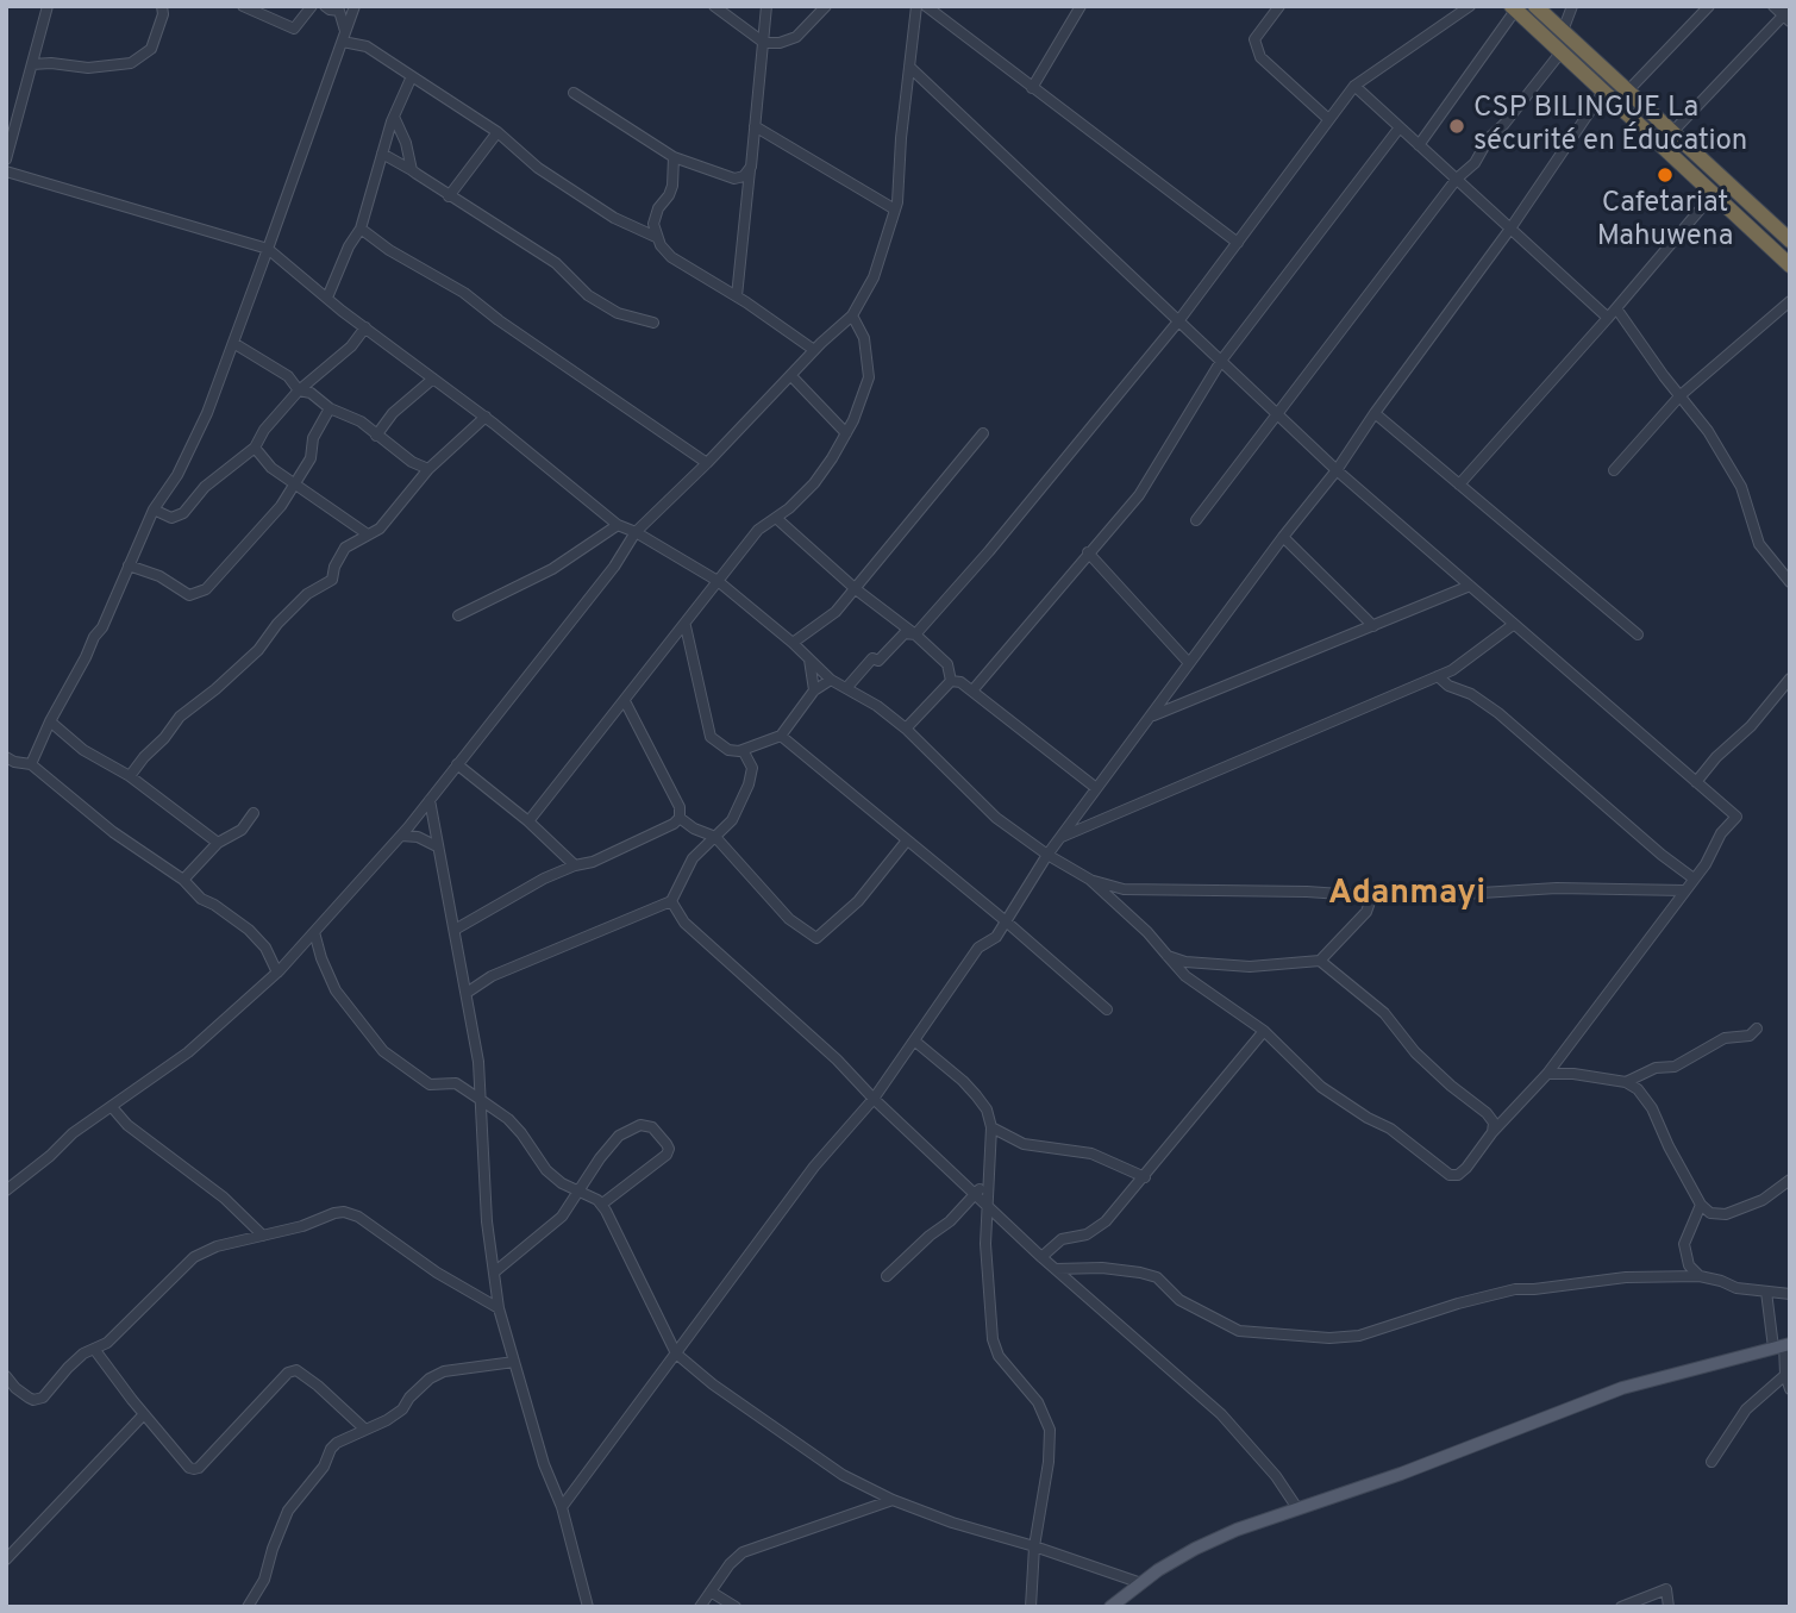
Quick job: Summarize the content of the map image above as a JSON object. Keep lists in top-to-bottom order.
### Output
{
  "districts": ["Adanmayi"],
  "places": ["CSP BILINGUE La sécurité en Éducation", "Cafetariat Mahuwena"]
}
